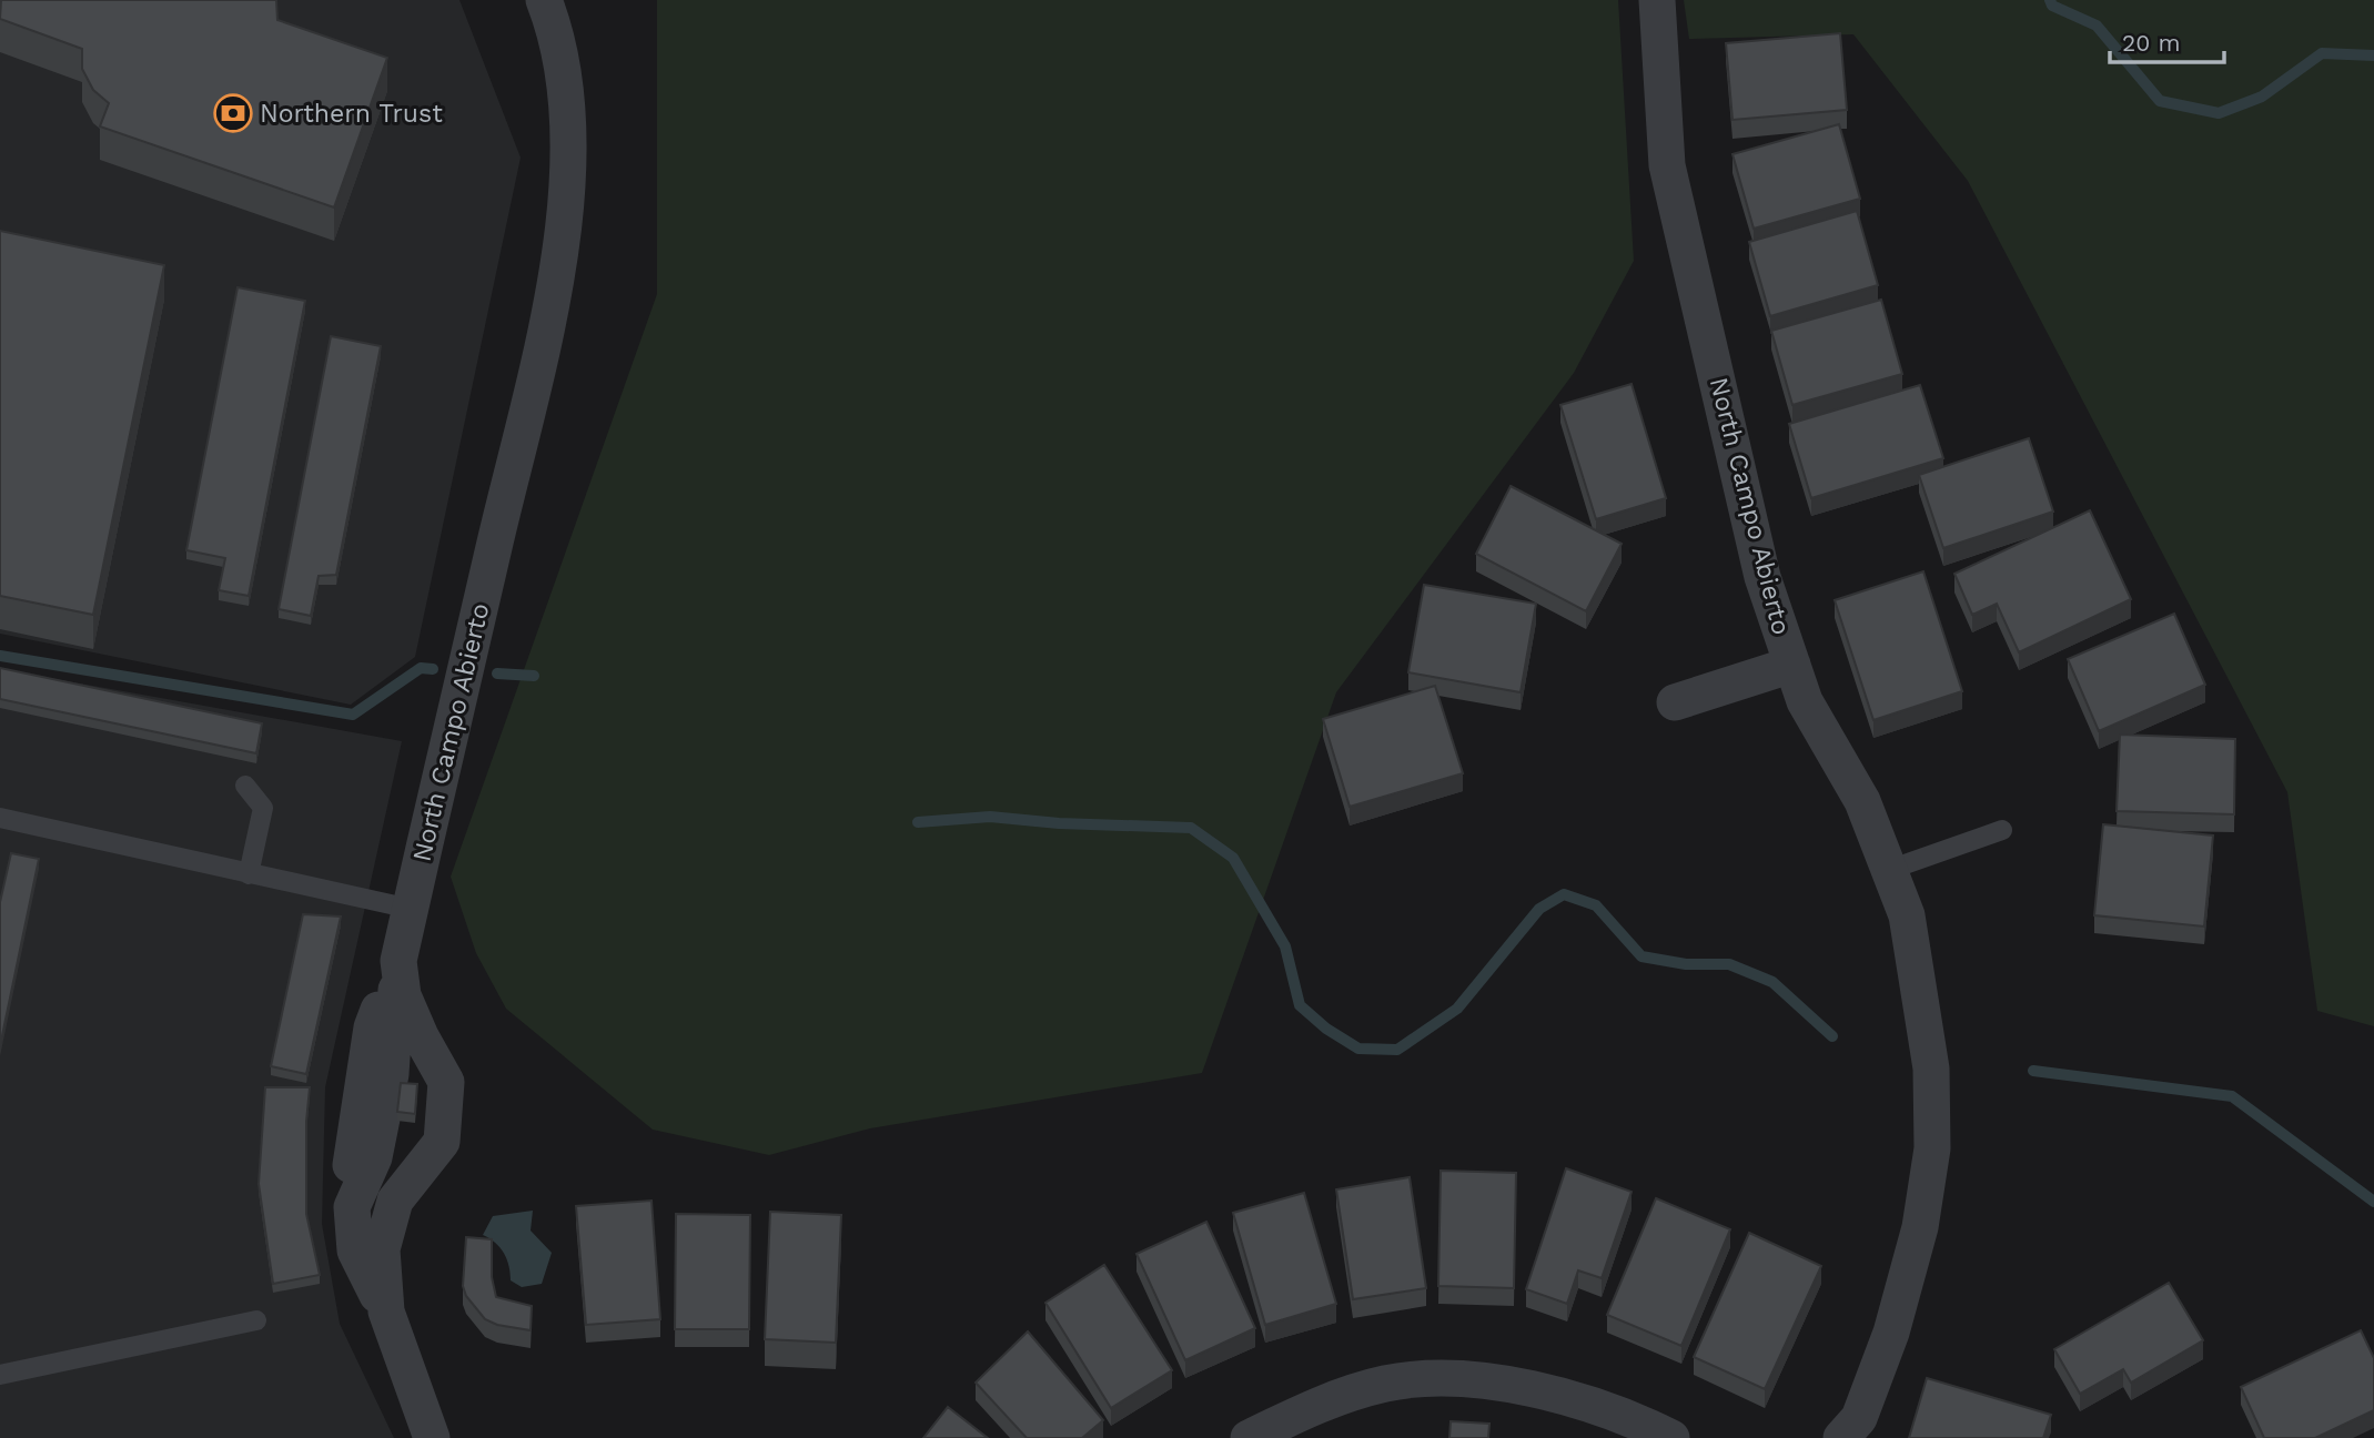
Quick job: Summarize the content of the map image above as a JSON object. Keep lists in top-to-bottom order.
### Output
{
  "streets": {
    "street": ["North Campo Abierto"]
  },
  "places": {
    "bank": ["Northern Trust"]
  },
  "scale_bar": "20 m"
}
